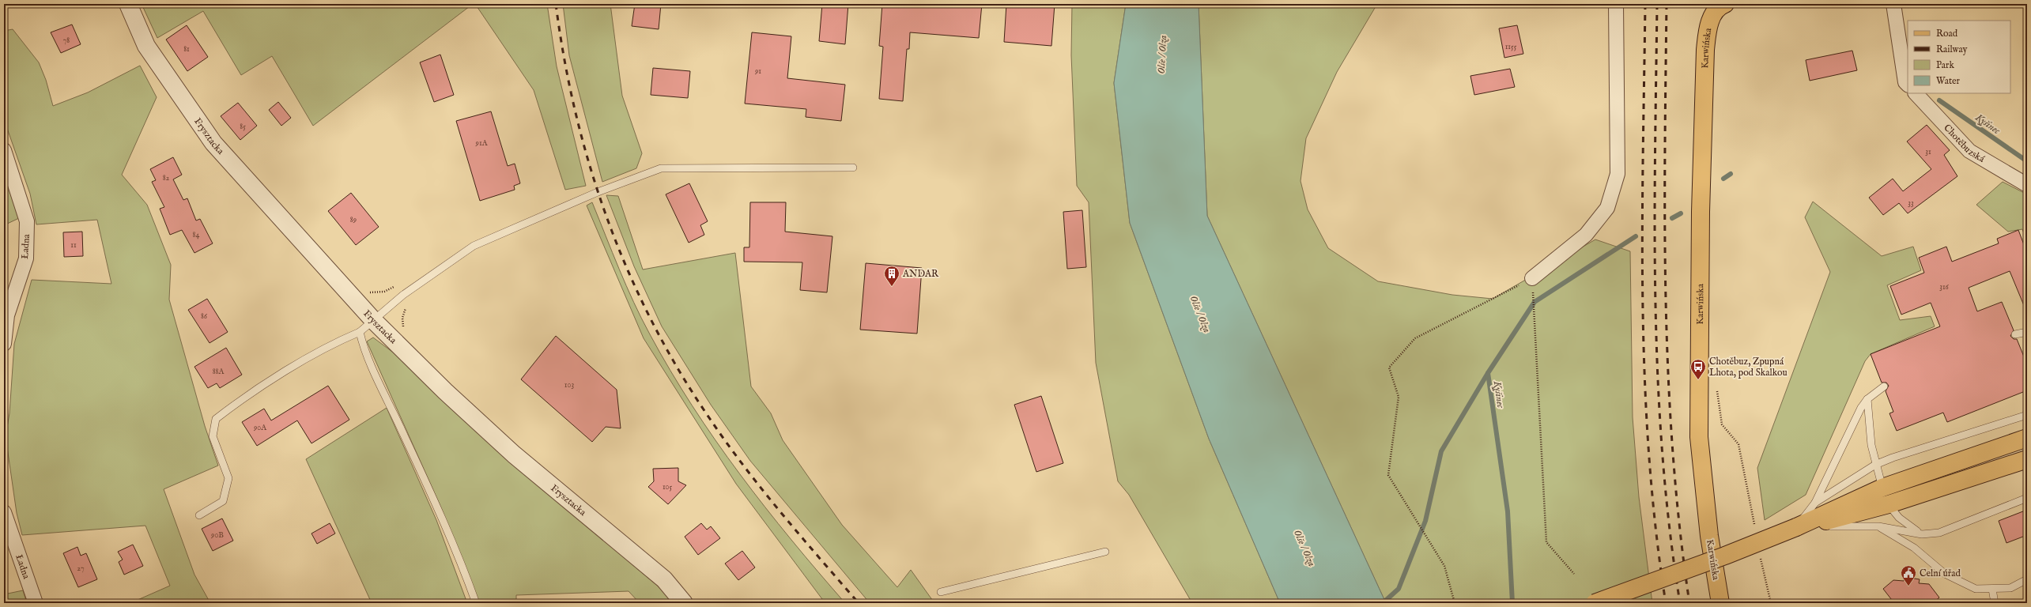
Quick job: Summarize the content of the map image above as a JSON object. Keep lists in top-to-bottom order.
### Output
{
  "streets": {
    "main road": ["Karwińska"],
    "street": ["Frysztacka", "Chotěbuzská", "Ładna"]
  },
  "water": ["Olše / Olza", "Kyšinec"],
  "places": {
    "building": ["ANDAR"],
    "bus stop": ["Chotěbuz, Zpupná Lhota, pod Skalkou"],
    "public building": ["Celní úřad"]
  },
  "house_numbers": [
    "78",
    "1155",
    "81",
    "91",
    "85",
    "91A",
    "31",
    "82",
    "33",
    "89",
    "84",
    "11",
    "316",
    "86",
    "88A",
    "103",
    "90A",
    "105",
    "90B",
    "27"
  ],
  "legend": [
    "Road",
    "Railway",
    "Park",
    "Water"
  ]
}
